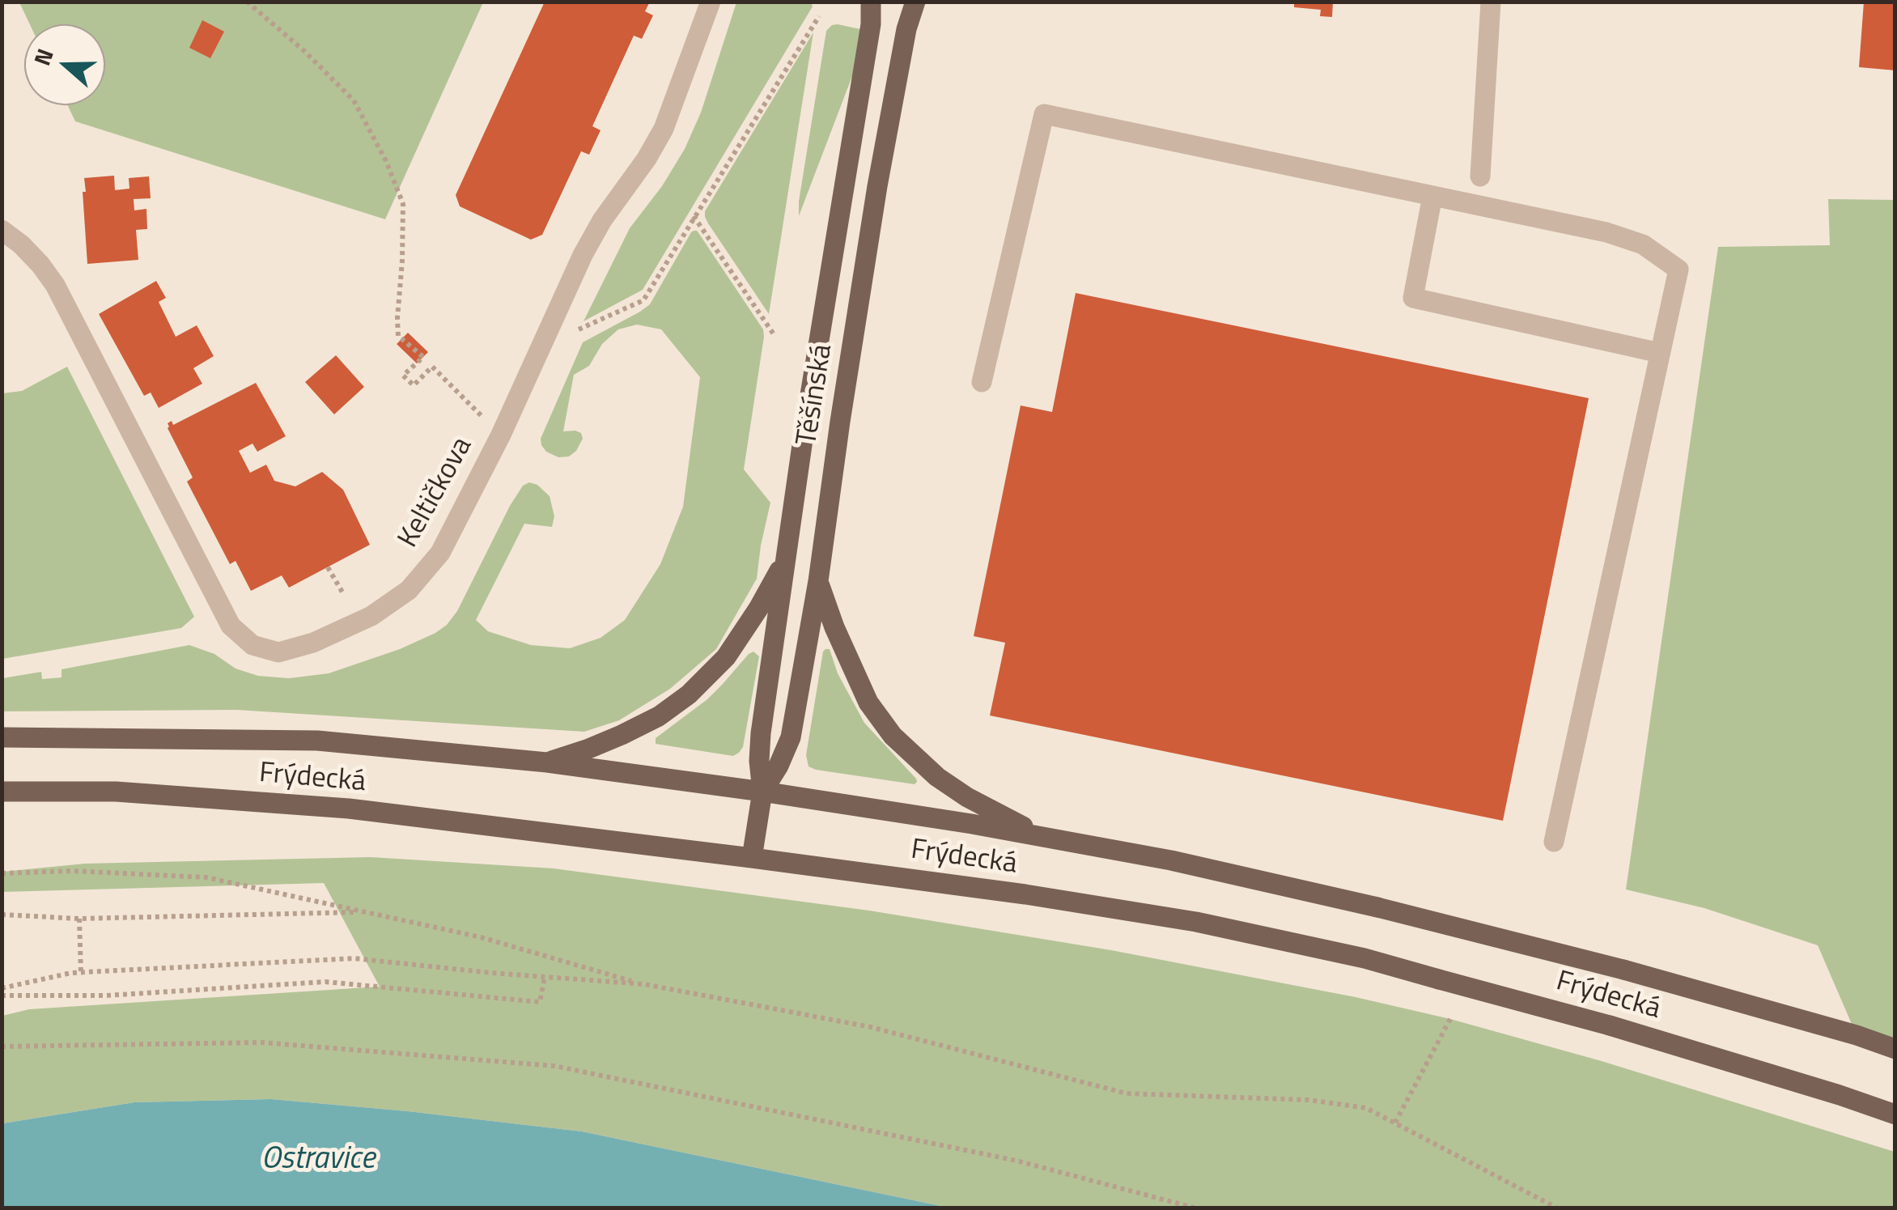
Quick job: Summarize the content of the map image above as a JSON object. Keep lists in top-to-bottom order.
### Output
{
  "streets": {
    "main road": ["Těšínská", "Frýdecká"],
    "street": ["Keltičkova"]
  },
  "crossings": [
    ["Těšínská", "Frýdecká"]
  ],
  "water": ["Ostravice"],
  "north": "left"
}
